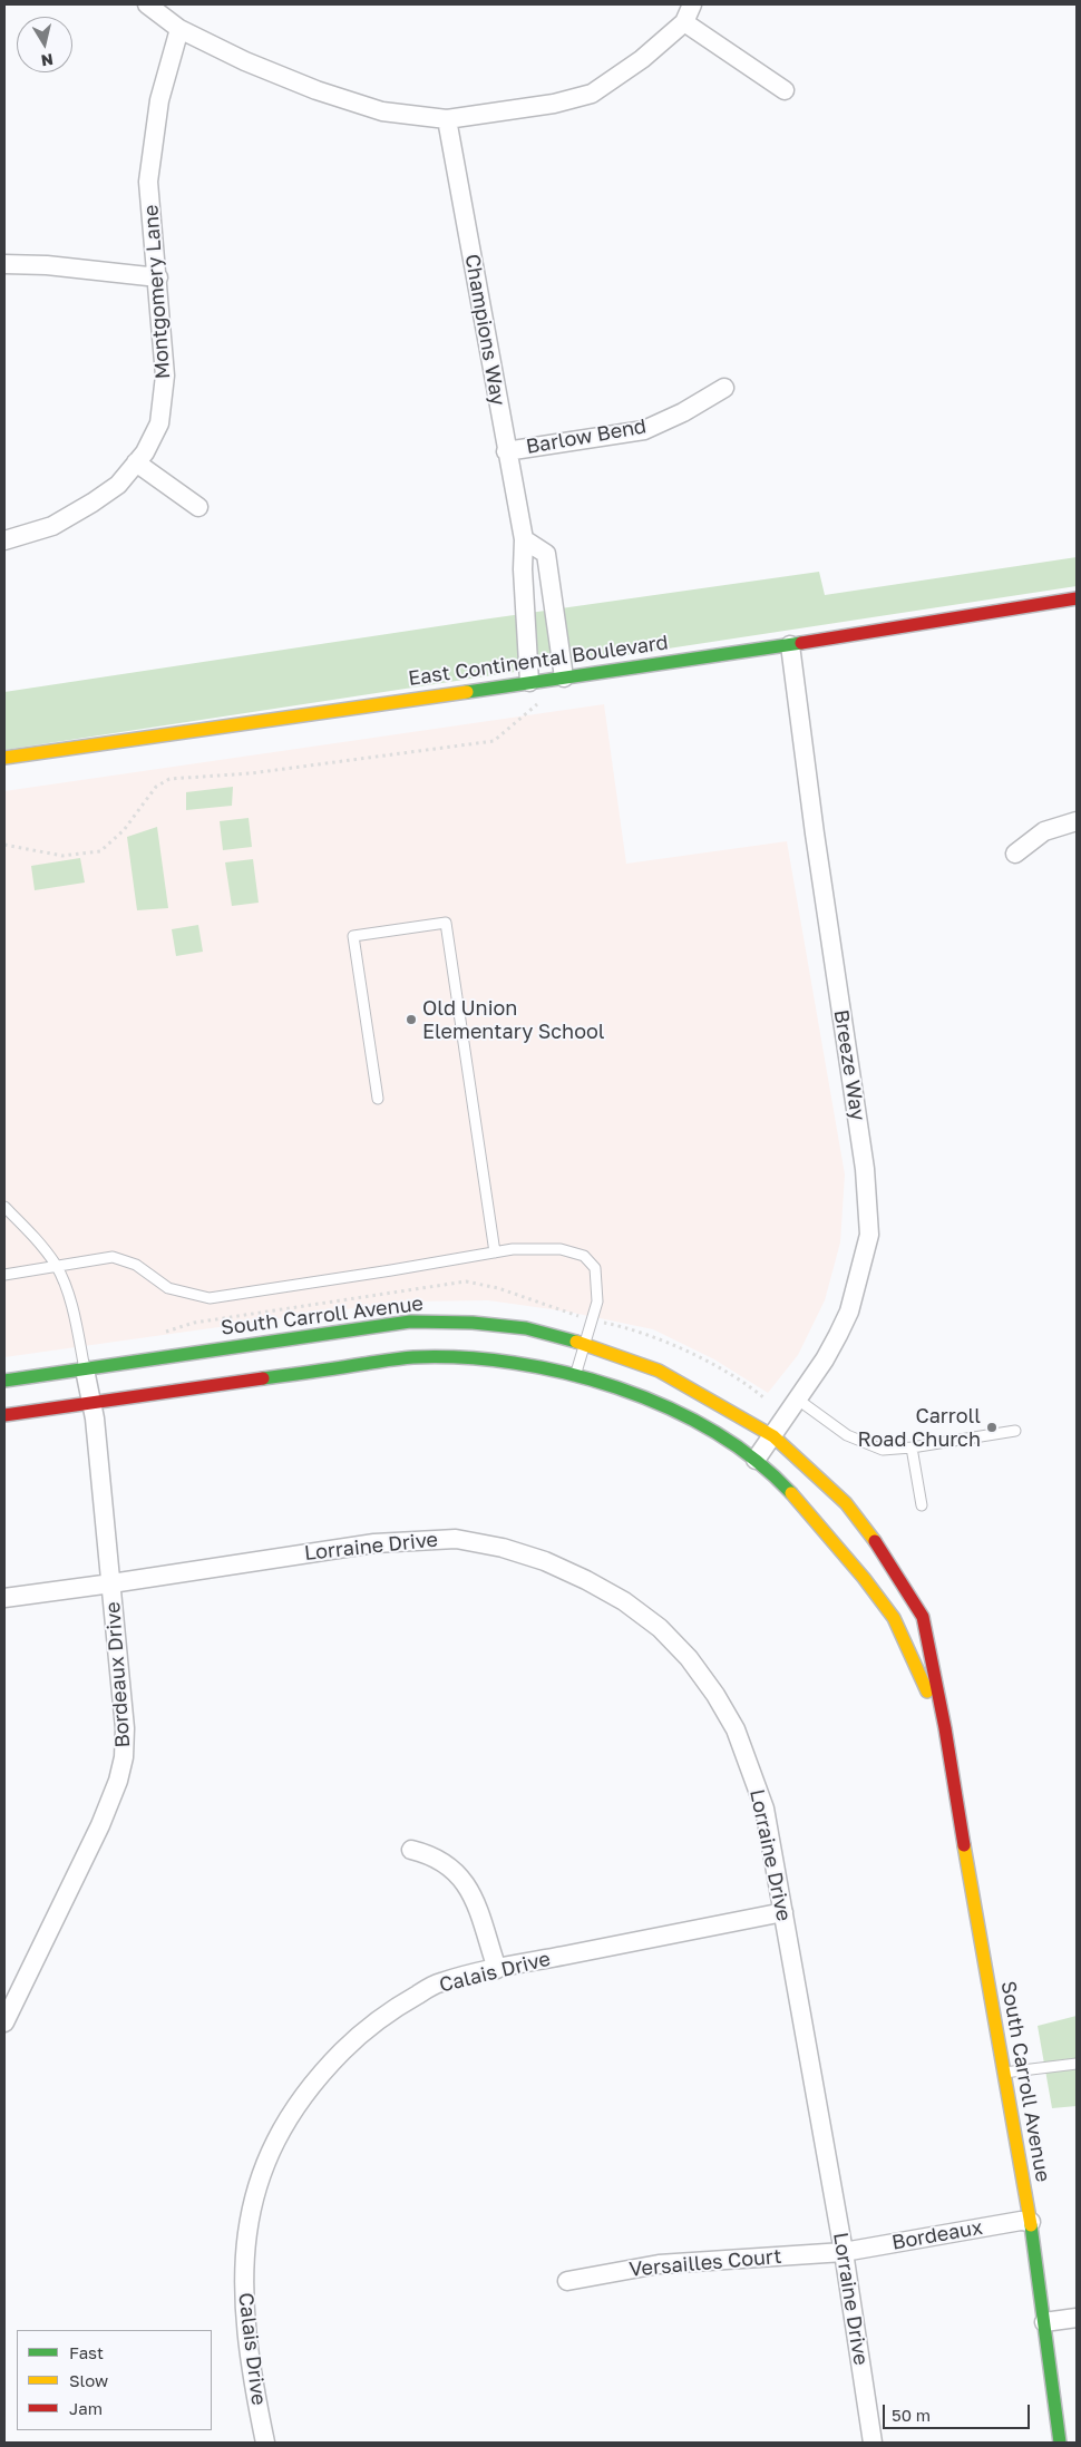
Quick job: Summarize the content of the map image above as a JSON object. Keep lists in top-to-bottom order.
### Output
{
  "streets": {
    "main road": ["East Continental Boulevard", "South Carroll Avenue"],
    "street": [
      "Montgomery Lane",
      "Champions Way",
      "Barlow Bend",
      "Breeze Way",
      "Lorraine Drive",
      "Bordeaux Drive",
      "Calais Drive",
      "Bordeaux",
      "Versailles Court"
    ]
  },
  "crossings": [
    ["Champions Way", "Barlow Bend"],
    ["Champions Way", "East Continental Boulevard"],
    ["East Continental Boulevard", "Breeze Way"],
    ["Breeze Way", "South Carroll Avenue"],
    ["South Carroll Avenue", "Bordeaux Drive"],
    ["South Carroll Avenue", "Bordeaux"],
    ["Lorraine Drive", "Bordeaux Drive"],
    ["Lorraine Drive", "Calais Drive"],
    ["Lorraine Drive", "Bordeaux"],
    ["Lorraine Drive", "Versailles Court"],
    ["Bordeaux", "Versailles Court"]
  ],
  "places": ["Old Union Elementary School", "Carroll Road Church"],
  "legend": ["Fast", "Slow", "Jam"],
  "scale_bar": "50 m",
  "north": "bottom"
}
